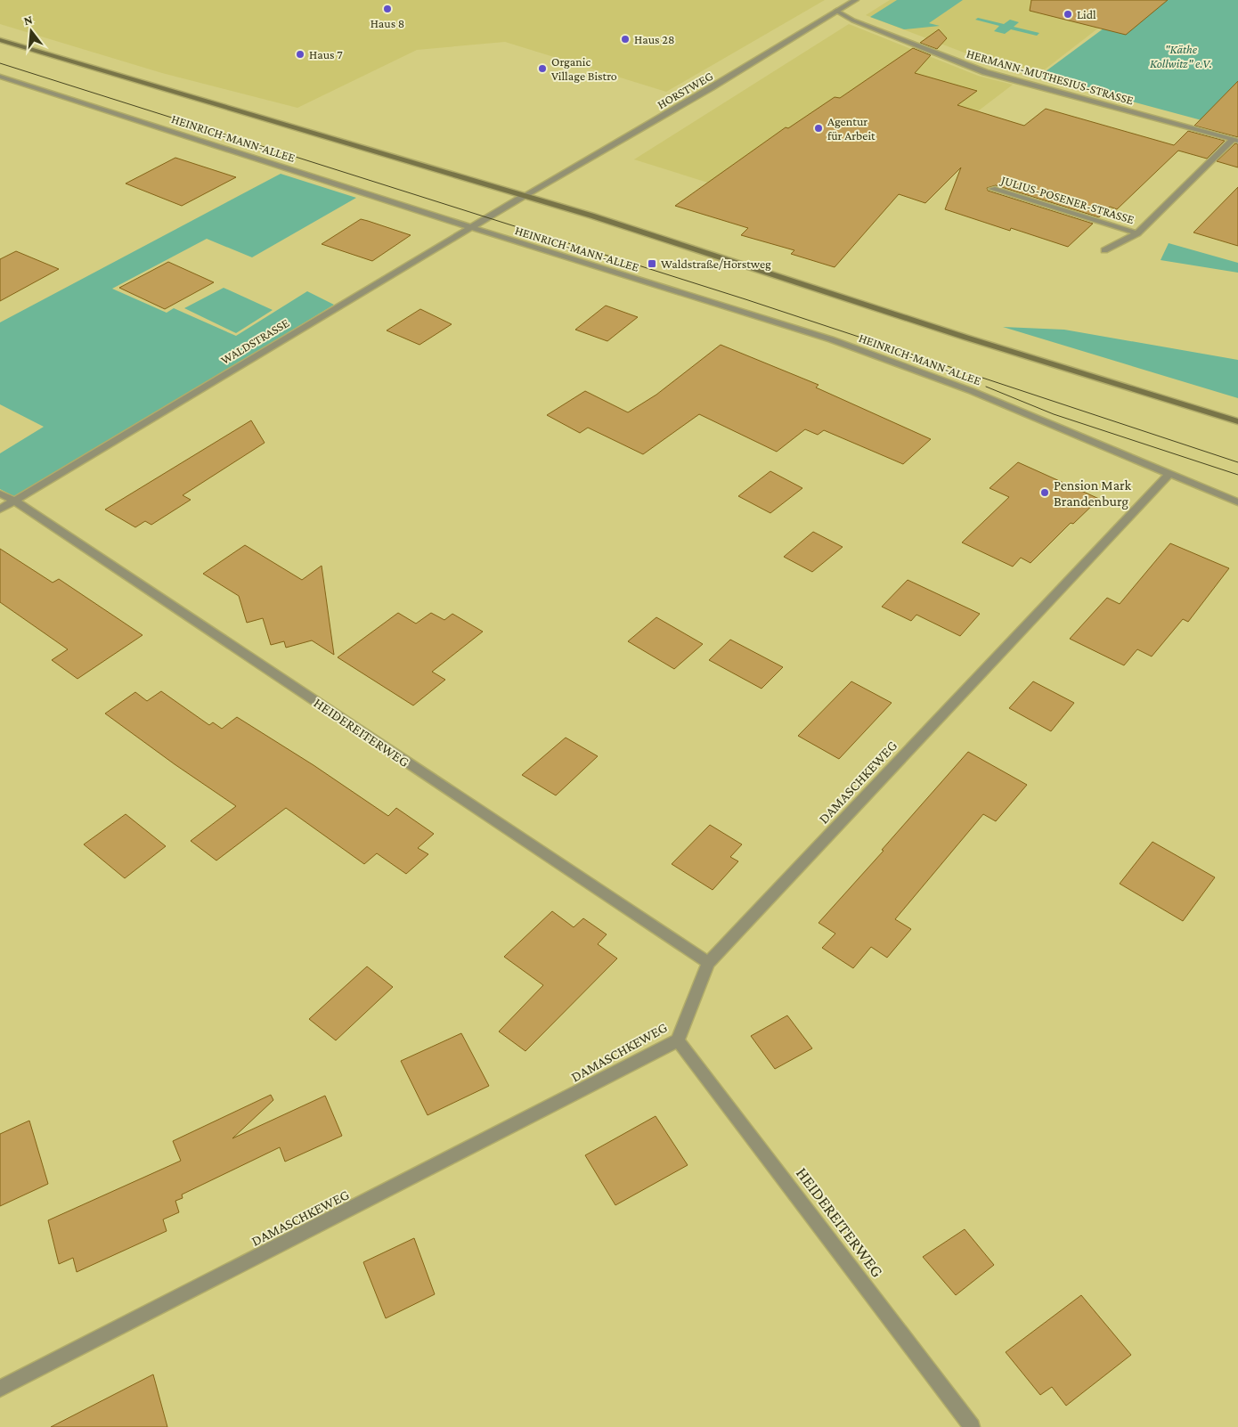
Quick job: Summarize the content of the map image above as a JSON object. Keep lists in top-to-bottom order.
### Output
{
  "streets": {
    "main road": ["HEINRICH-MANN-ALLEE"],
    "street": [
      "HERMANN-MUTHESIUS-STRASSE",
      "HORSTWEG",
      "JULIUS-POSENER-STRASSE",
      "WALDSTRASSE",
      "HEIDEREITERWEG",
      "DAMASCHKEWEG"
    ]
  },
  "crossings": [
    ["HERMANN-MUTHESIUS-STRASSE", "HORSTWEG"],
    ["HERMANN-MUTHESIUS-STRASSE", "JULIUS-POSENER-STRASSE"],
    ["HORSTWEG", "HEINRICH-MANN-ALLEE"],
    ["HORSTWEG", "WALDSTRASSE"],
    ["HEINRICH-MANN-ALLEE", "WALDSTRASSE"],
    ["HEINRICH-MANN-ALLEE", "DAMASCHKEWEG"],
    ["WALDSTRASSE", "HEIDEREITERWEG"],
    ["HEIDEREITERWEG", "DAMASCHKEWEG"]
  ],
  "parks": ["\"Käthe Kollwitz\" e.V."],
  "places": {
    "other": [
      "Haus 8",
      "Lidl",
      "Haus 28",
      "Haus 7",
      "Organic Village Bistro",
      "Agentur für Arbeit",
      "Pension Mark Brandenburg"
    ],
    "transit": ["Waldstraße/Horstweg"]
  },
  "north": "top"
}
